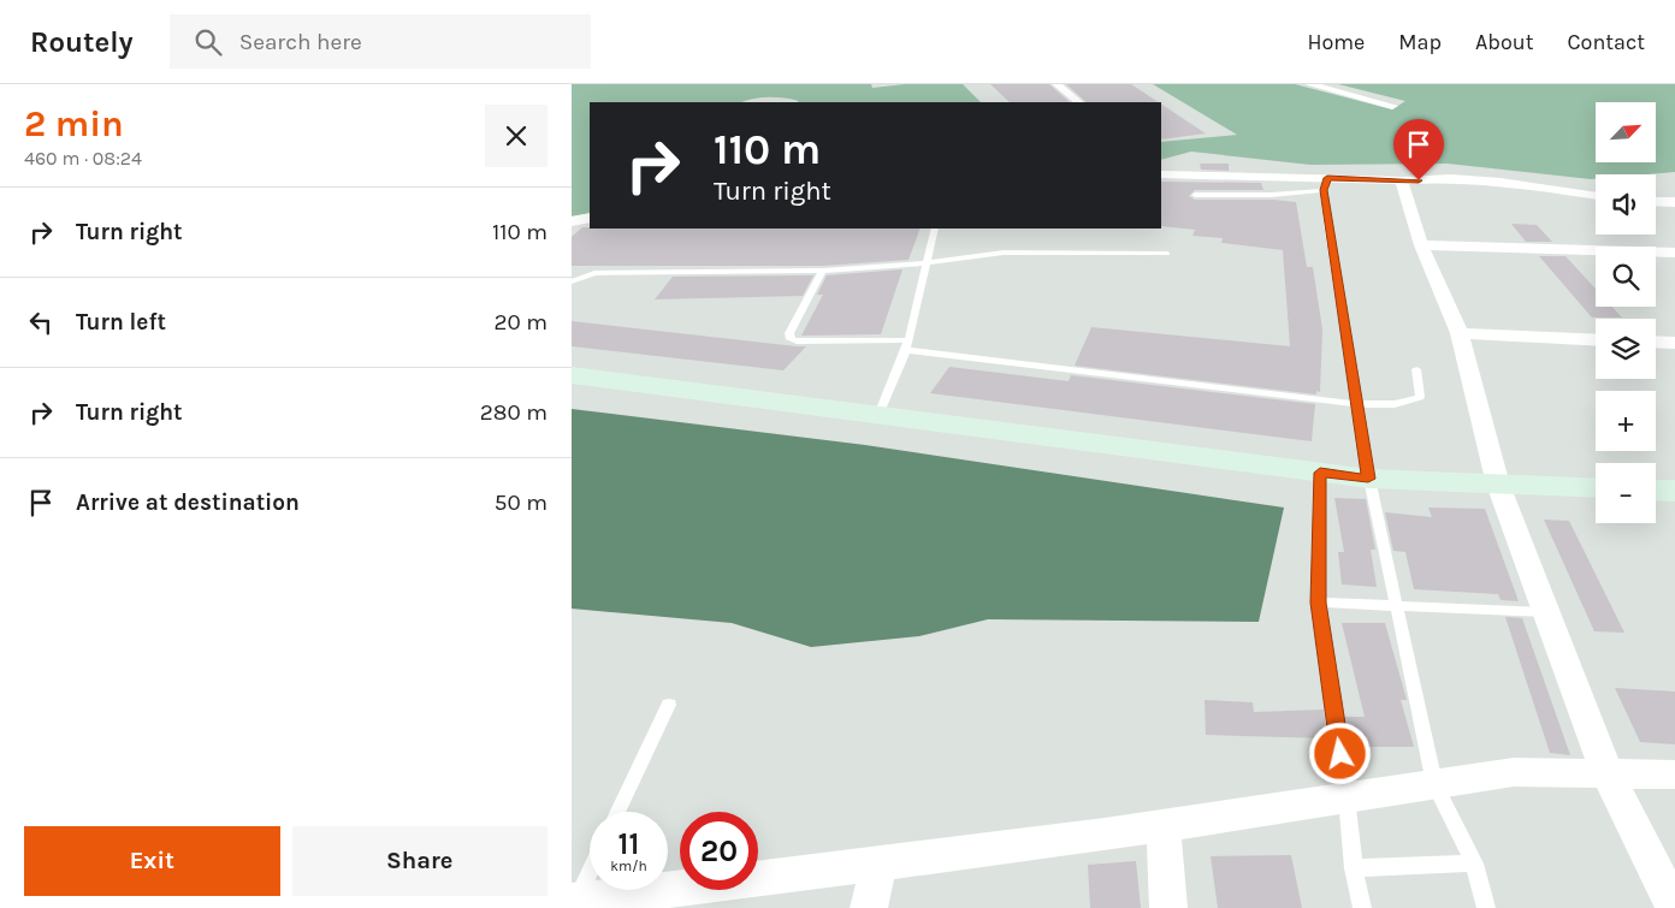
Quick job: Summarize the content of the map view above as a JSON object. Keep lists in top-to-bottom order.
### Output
{
  "north": "top right",
  "page": {
    "header": "Routely",
    "search": "Search here",
    "nav": [
      "Home",
      "Map",
      "About",
      "Contact"
    ],
    "heading": ["2 min", "460 m · 08:24"],
    "map_buttons": ["+", "−"],
    "turn": ["110 m", "Turn right"],
    "list": [
      {
        "name": "Turn right",
        "value": "110 m"
      },
      {
        "name": "Turn left",
        "value": "20 m"
      },
      {
        "name": "Turn right",
        "value": "280 m"
      },
      {
        "name": "Arrive at destination",
        "value": "50 m"
      }
    ],
    "speed": "11 km/h",
    "limit": "20",
    "buttons": ["Exit", "Share"]
  }
}
